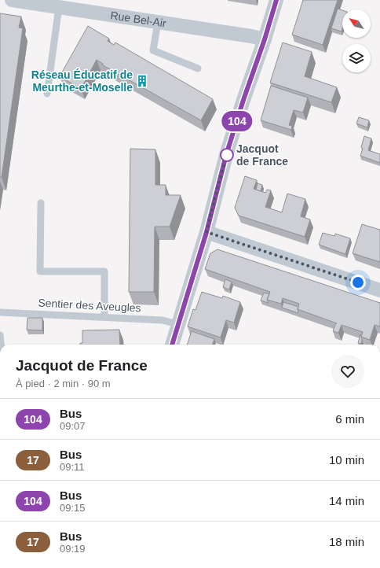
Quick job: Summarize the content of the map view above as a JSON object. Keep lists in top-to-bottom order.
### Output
{
  "streets": {
    "street": ["Rue Bel-Air"],
    "lane": ["Sentier des Aveugles"]
  },
  "places": {
    "building": ["Réseau Éducatif de Meurthe-et-Moselle"],
    "other": ["Jacquot de France"]
  },
  "lines": ["bus line 104"],
  "north": "top left",
  "page": {
    "on_map": "104",
    "heading": ["Jacquot de France", "À pied · 2 min · 90 m"],
    "list": [
      {
        "mark": "104",
        "name": "Bus",
        "note": "09:07",
        "value": "6 min"
      },
      {
        "mark": "17",
        "name": "Bus",
        "note": "09:11",
        "value": "10 min"
      },
      {
        "mark": "104",
        "name": "Bus",
        "note": "09:15",
        "value": "14 min"
      },
      {
        "mark": "17",
        "name": "Bus",
        "note": "09:19",
        "value": "18 min"
      }
    ]
  }
}
